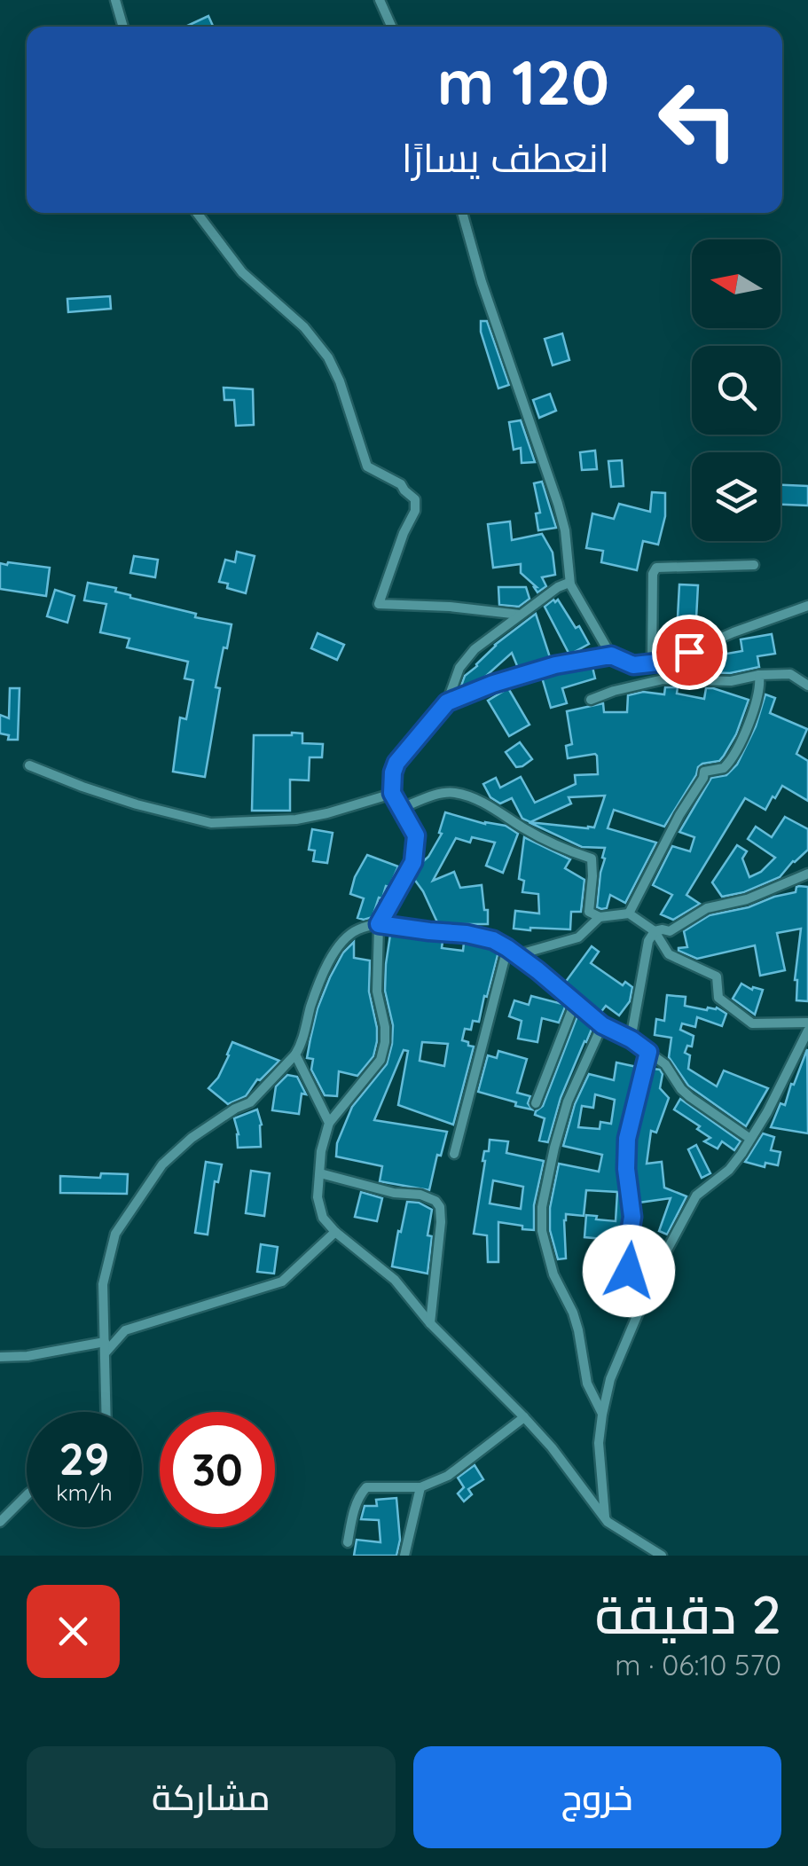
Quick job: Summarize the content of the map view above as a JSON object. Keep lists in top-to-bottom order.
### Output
{
  "north": "left",
  "page": {
    "turn": ["120 m", "انعطف يسارًا"],
    "speed": "29 km/h",
    "limit": "30",
    "heading": ["2 دقيقة", "570 m · 06:10"],
    "buttons": ["خروج", "مشاركة"]
  }
}
